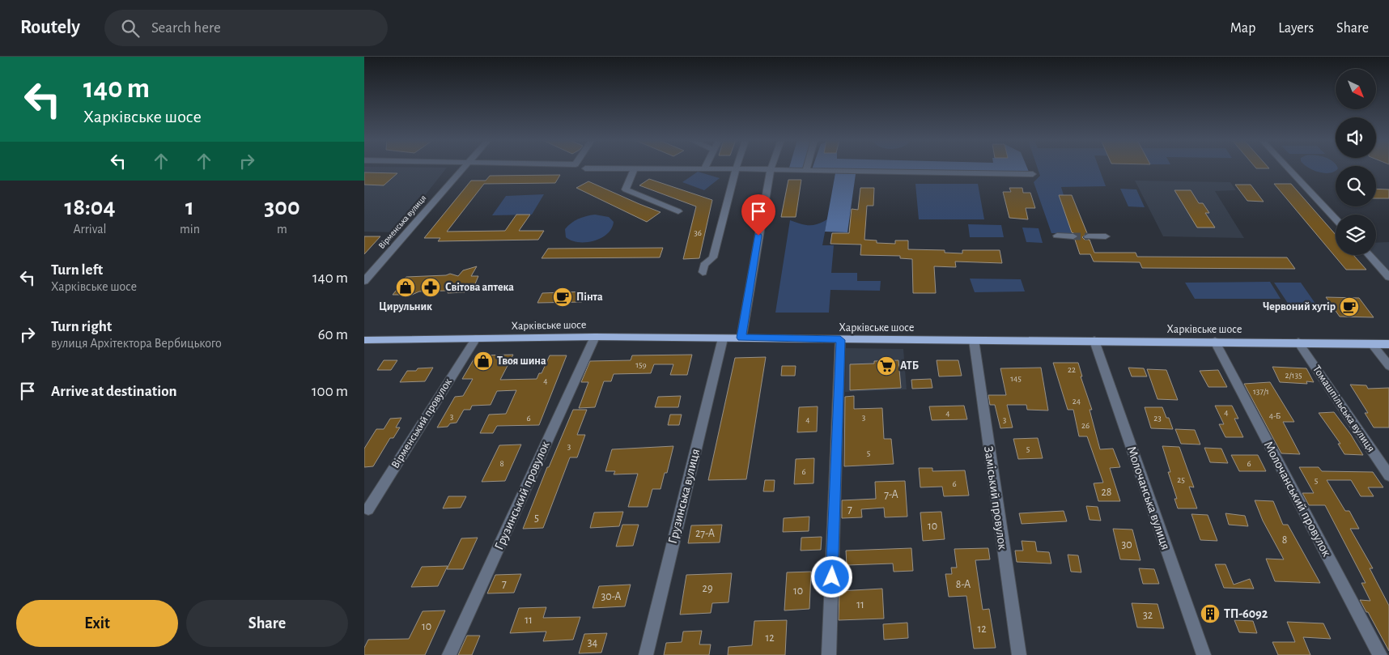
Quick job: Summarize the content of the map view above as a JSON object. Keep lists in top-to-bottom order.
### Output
{
  "streets": {
    "main road": ["Харківське шосе"],
    "street": [
      "Вірменська вулиця",
      "Томашпільська вулиця",
      "Вірменський провулок",
      "Грузинський провулок",
      "Грузинська вулиця",
      "Заміський провулок",
      "Молочанська вулиця",
      "Молочанський провулок"
    ]
  },
  "crossings": [
    ["Харківське шосе", "Томашпільська вулиця"],
    ["Харківське шосе", "Вірменський провулок"],
    ["Харківське шосе", "Грузинський провулок"],
    ["Харківське шосе", "Грузинська вулиця"],
    ["Харківське шосе", "Заміський провулок"],
    ["Харківське шосе", "Молочанська вулиця"],
    ["Харківське шосе", "Молочанський провулок"]
  ],
  "places": {
    "shop": ["Цирульник", "Твоя шина"],
    "pharmacy": ["Світова аптека"],
    "cafe": ["Пінта", "Червоний хутір"],
    "supermarket": ["АТБ"],
    "building": ["ТП-6092"]
  },
  "house_numbers": [
    "36",
    "159",
    "22",
    "2/135",
    "145",
    "4",
    "137/1",
    "24",
    "4",
    "4",
    "4-Б",
    "3",
    "3",
    "6",
    "23",
    "4",
    "3",
    "26",
    "3",
    "5",
    "5",
    "8",
    "6",
    "6",
    "25",
    "5",
    "6",
    "28",
    "7-А",
    "7",
    "5",
    "10",
    "27-А",
    "8",
    "30",
    "7",
    "8-А",
    "29",
    "10",
    "30-А",
    "11",
    "32",
    "11",
    "10",
    "12",
    "12",
    "34"
  ],
  "north": "bottom right",
  "page": {
    "header": "Routely",
    "search": "Search here",
    "nav": ["Map", "Layers", "Share"],
    "turn": ["140 m", "Харківське шосе"],
    "eta": [
      "18:04",
      "Arrival",
      "1",
      "min",
      "300",
      "m"
    ],
    "list": [
      {
        "name": "Turn left",
        "note": "Харківське шосе",
        "value": "140 m"
      },
      {
        "name": "Turn right",
        "note": "вулиця Архітектора Вербицького",
        "value": "60 m"
      },
      {
        "name": "Arrive at destination",
        "value": "100 m"
      }
    ],
    "buttons": ["Exit", "Share"]
  }
}
